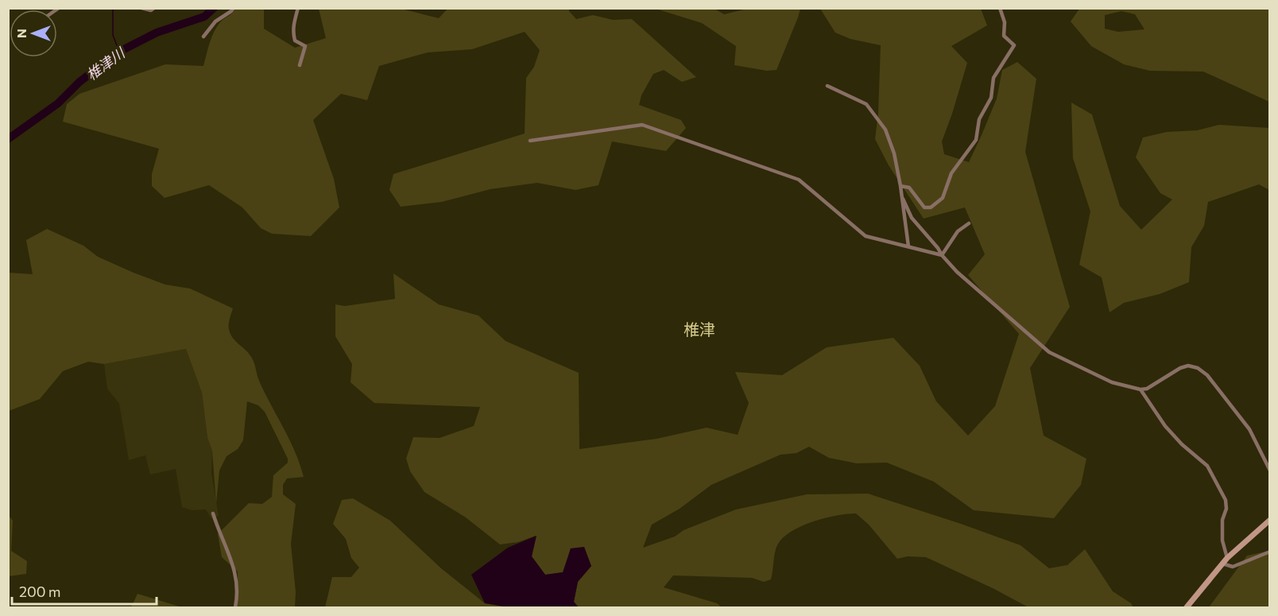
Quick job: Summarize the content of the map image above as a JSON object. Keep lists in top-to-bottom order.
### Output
{
  "districts": ["椎津"],
  "water": ["椎津川"],
  "scale_bar": "200 m",
  "north": "left"
}
